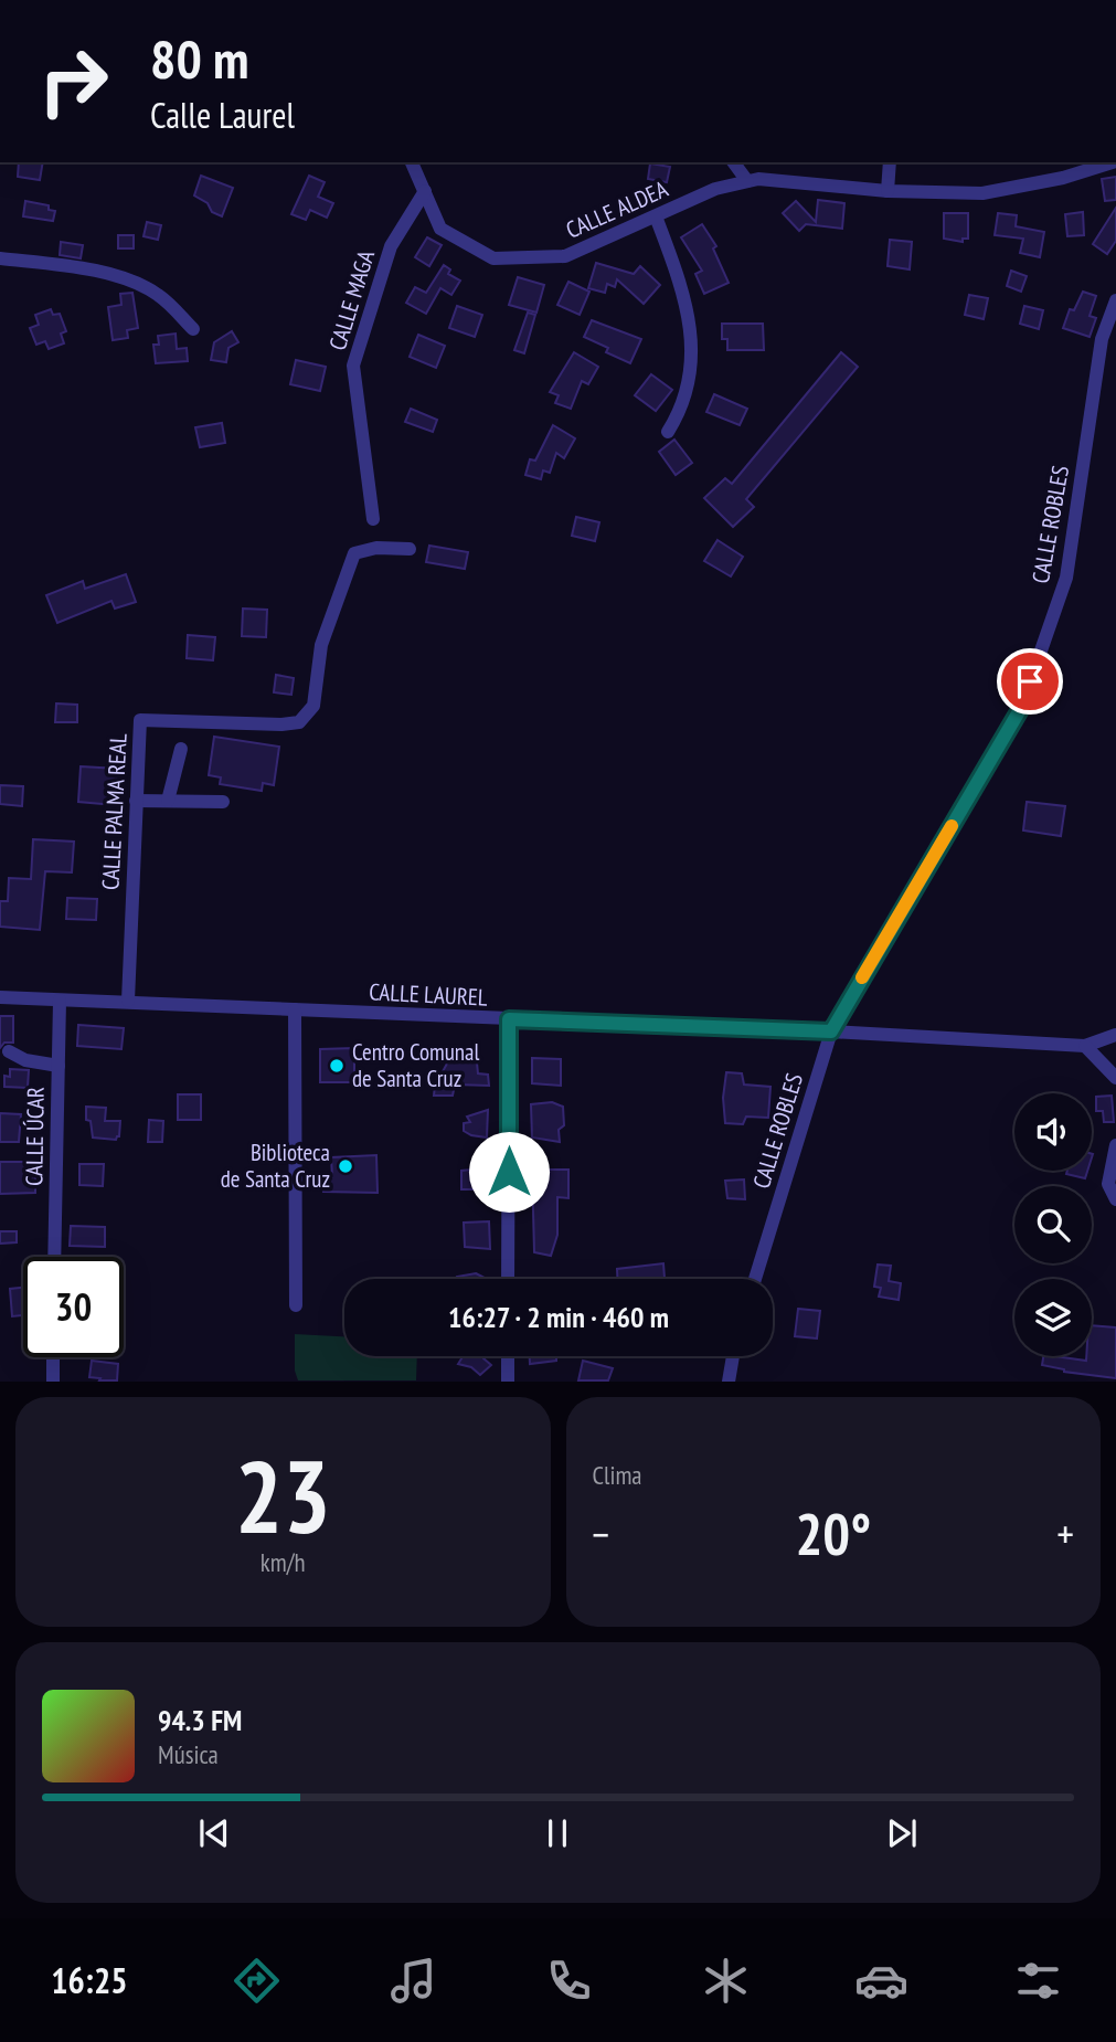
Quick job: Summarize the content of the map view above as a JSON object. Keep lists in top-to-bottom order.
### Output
{
  "streets": {
    "street": [
      "CALLE ALDEA",
      "CALLE MAGA",
      "CALLE ROBLES",
      "CALLE PALMA REAL",
      "CALLE LAUREL",
      "CALLE ÚCAR"
    ]
  },
  "crossings": [
    ["CALLE ALDEA", "CALLE MAGA"],
    ["CALLE ROBLES", "CALLE LAUREL"],
    ["CALLE PALMA REAL", "CALLE LAUREL"],
    ["CALLE LAUREL", "CALLE ÚCAR"]
  ],
  "places": ["Centro Comunal de Santa Cruz", "Biblioteca de Santa Cruz"],
  "page": {
    "turn": ["80 m", "Calle Laurel"],
    "limit": "30",
    "trip": "16:27 · 2 min · 460 m",
    "tile": [
      ["23", "km/h"],
      "Clima"
    ],
    "heat": ["−", "20°", "+"],
    "song": ["94.3 FM", "Música"],
    "tabs": "16:25"
  }
}
